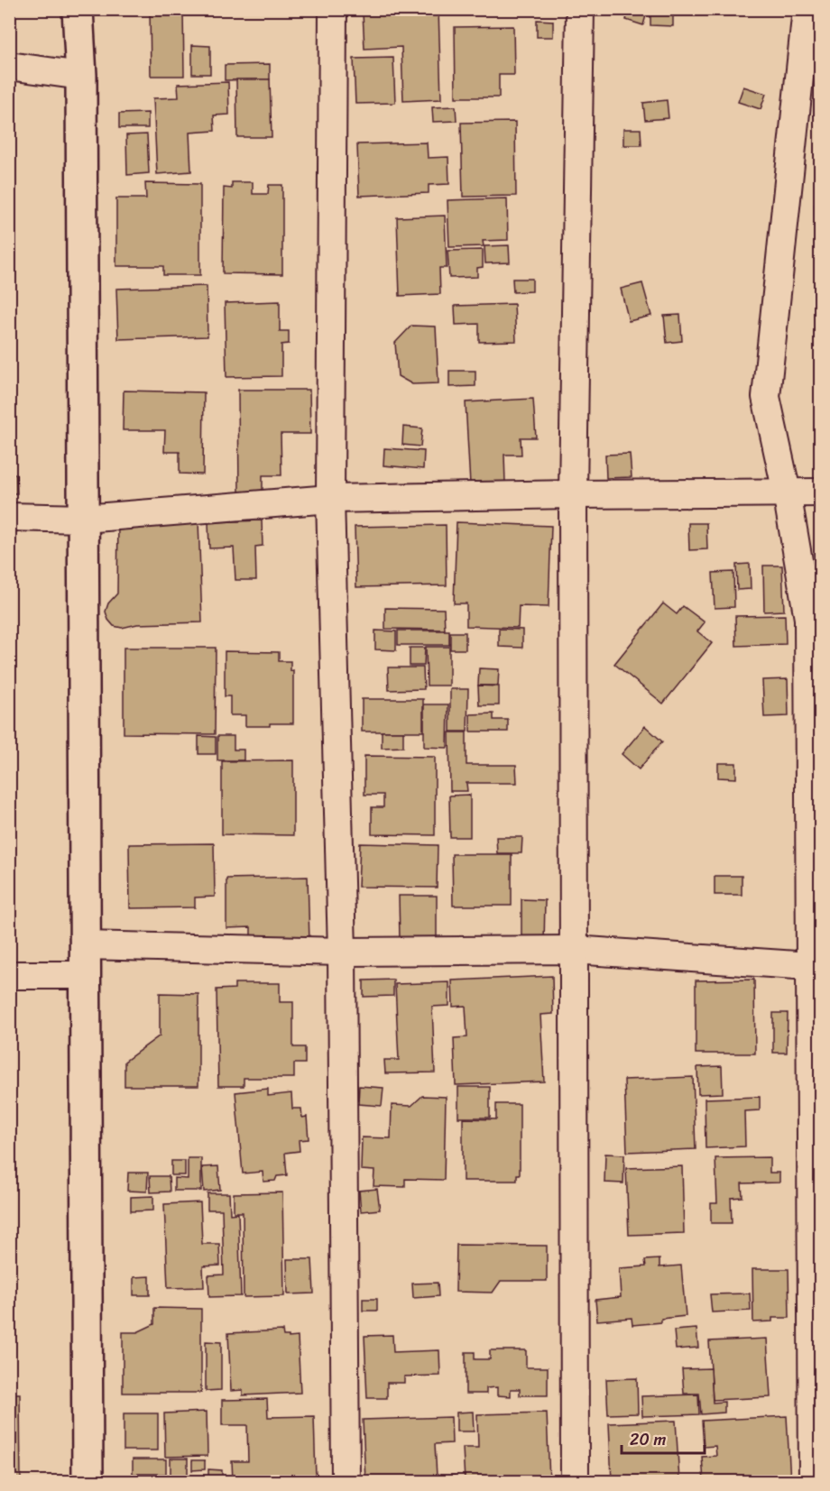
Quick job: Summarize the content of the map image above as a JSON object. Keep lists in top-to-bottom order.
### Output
{
  "scale_bar": "20 m"
}
